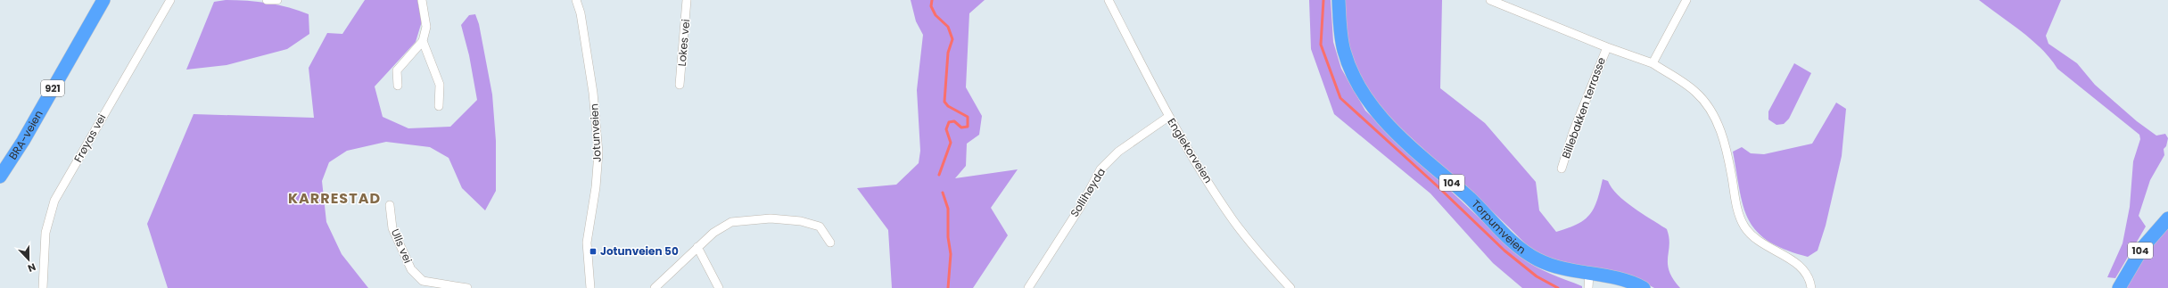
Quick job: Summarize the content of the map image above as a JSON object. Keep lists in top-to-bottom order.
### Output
{
  "streets": {
    "main road": [
      "921",
      "BRA-veien",
      "104",
      "Torpumveien"
    ],
    "street": [
      "Lokes vei",
      "Billebakken terrasse",
      "Jotunveien",
      "Frøyas vei",
      "Englekorveien",
      "Sollihøyda",
      "Ulls vei"
    ]
  },
  "crossings": [
    ["Englekorveien", "Sollihøyda"]
  ],
  "districts": ["KARRESTAD"],
  "places": {
    "transit": ["Jotunveien 50"]
  },
  "north": "bottom"
}
